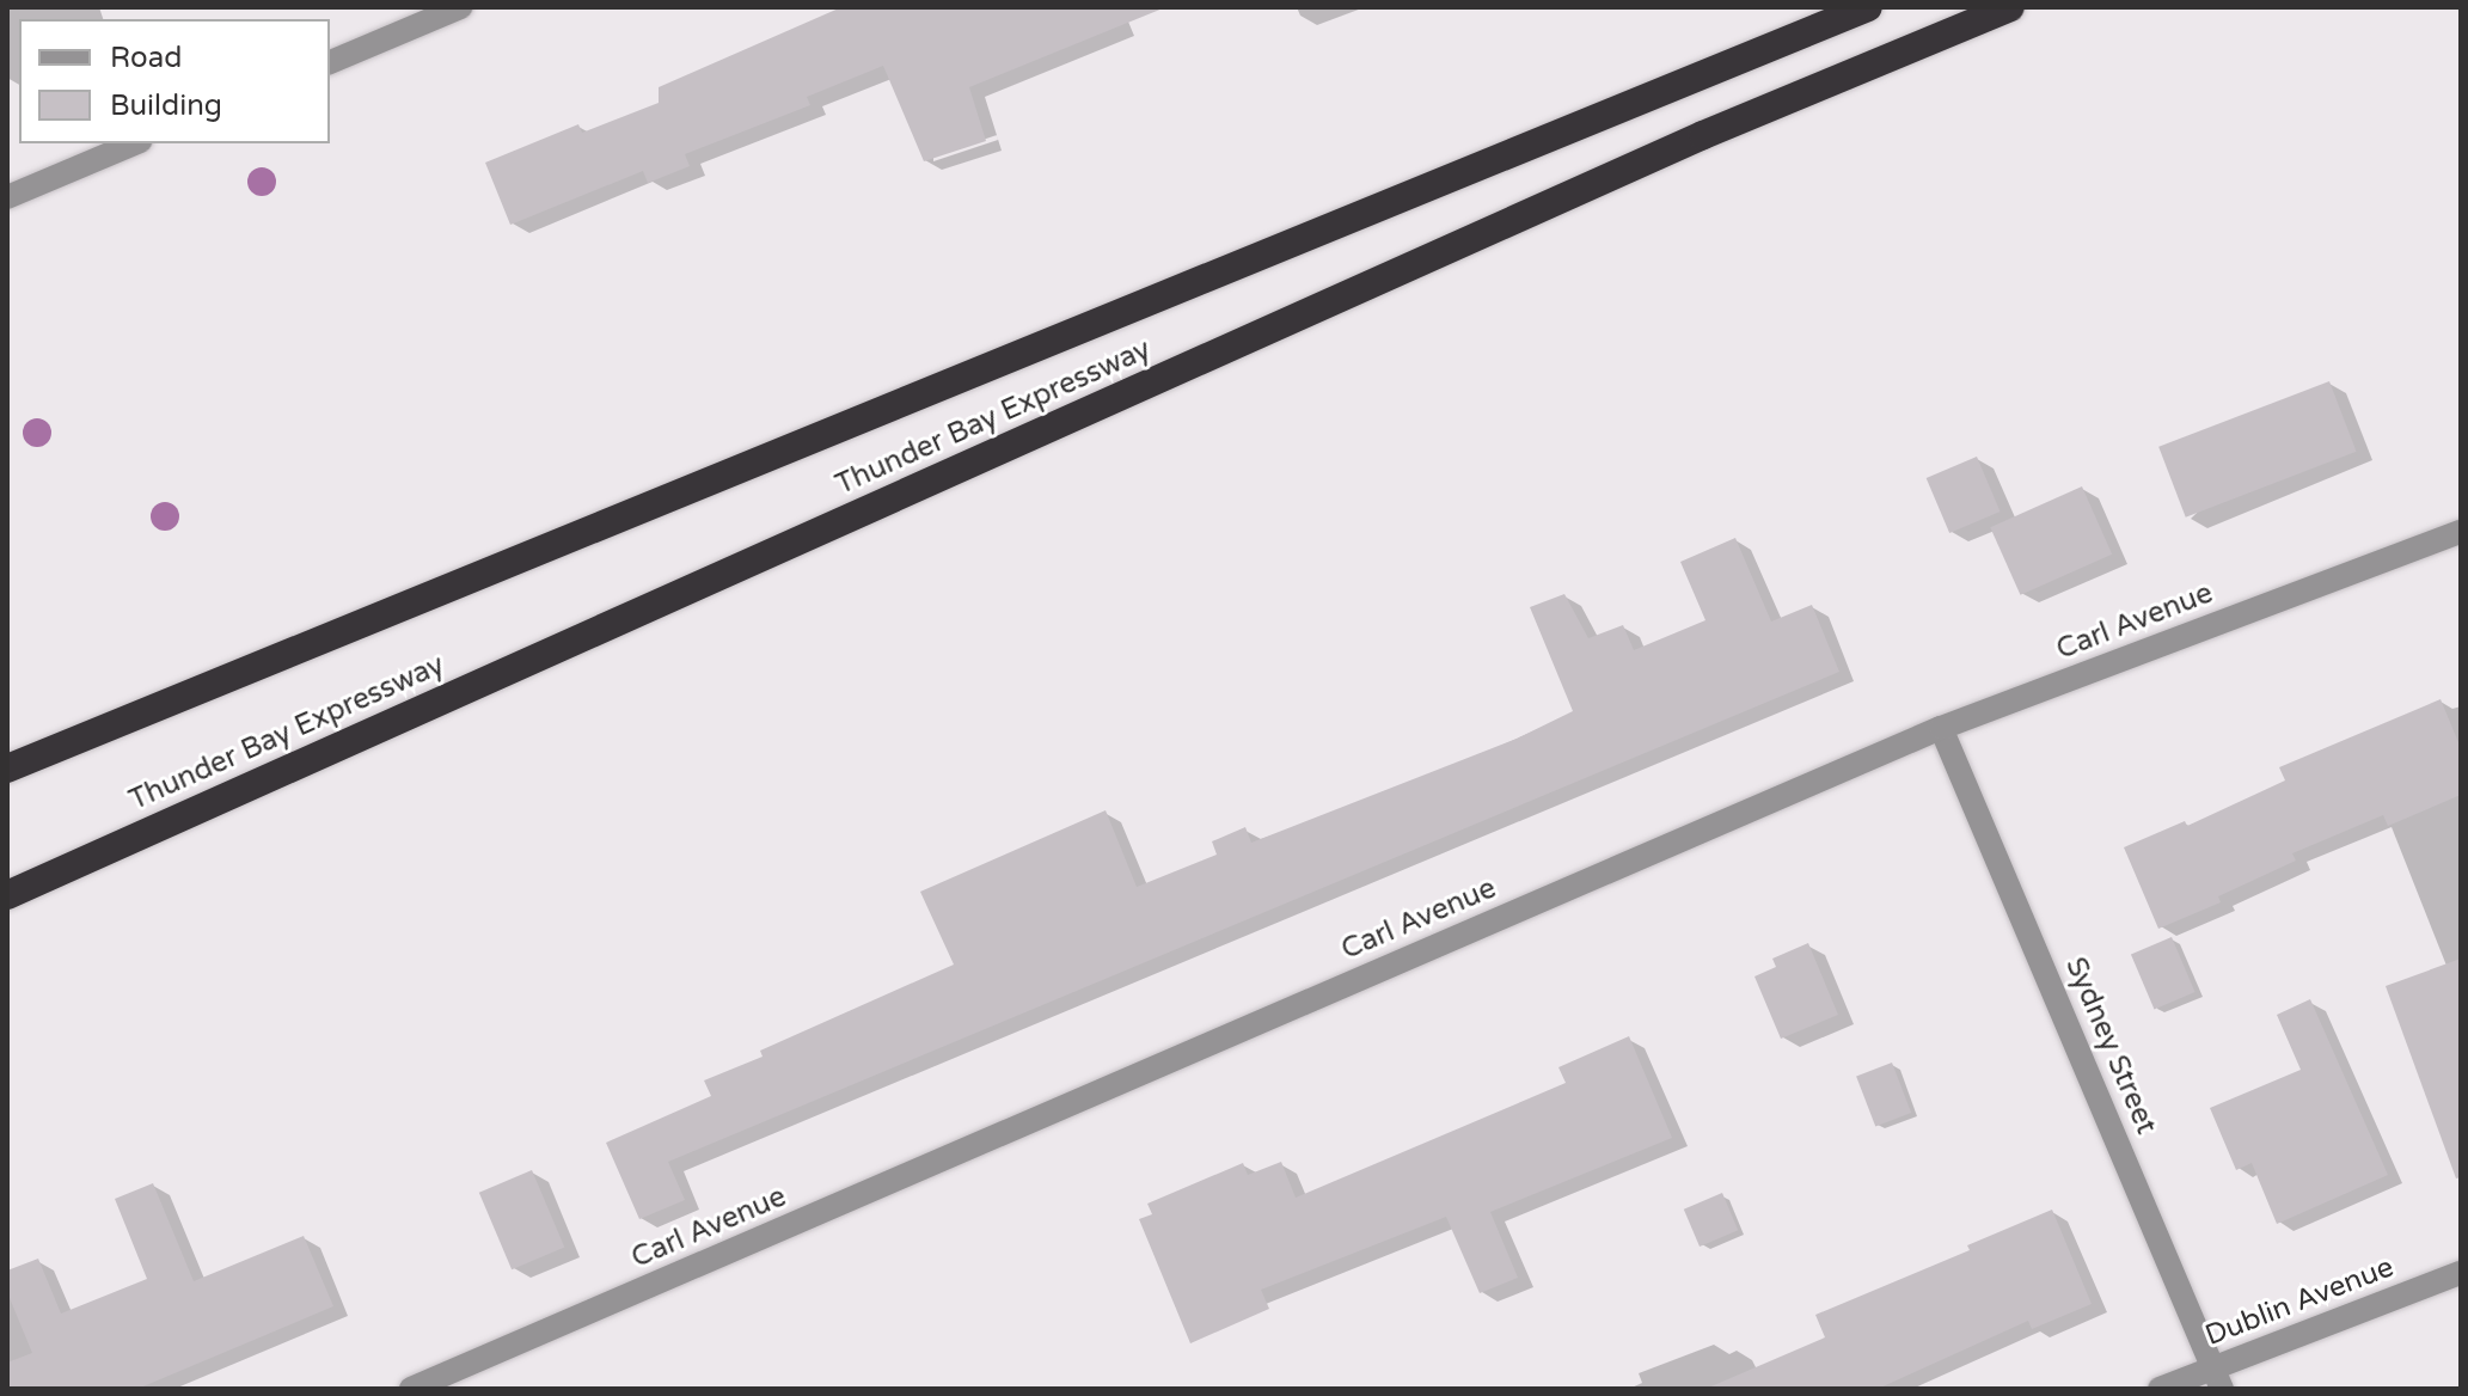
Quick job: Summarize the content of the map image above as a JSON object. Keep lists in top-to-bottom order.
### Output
{
  "streets": {
    "highway": ["Thunder Bay Expressway"],
    "street": ["Carl Avenue", "Sydney Street", "Dublin Avenue"]
  },
  "crossings": [
    ["Carl Avenue", "Sydney Street"],
    ["Sydney Street", "Dublin Avenue"]
  ],
  "legend": ["Road", "Building"]
}
